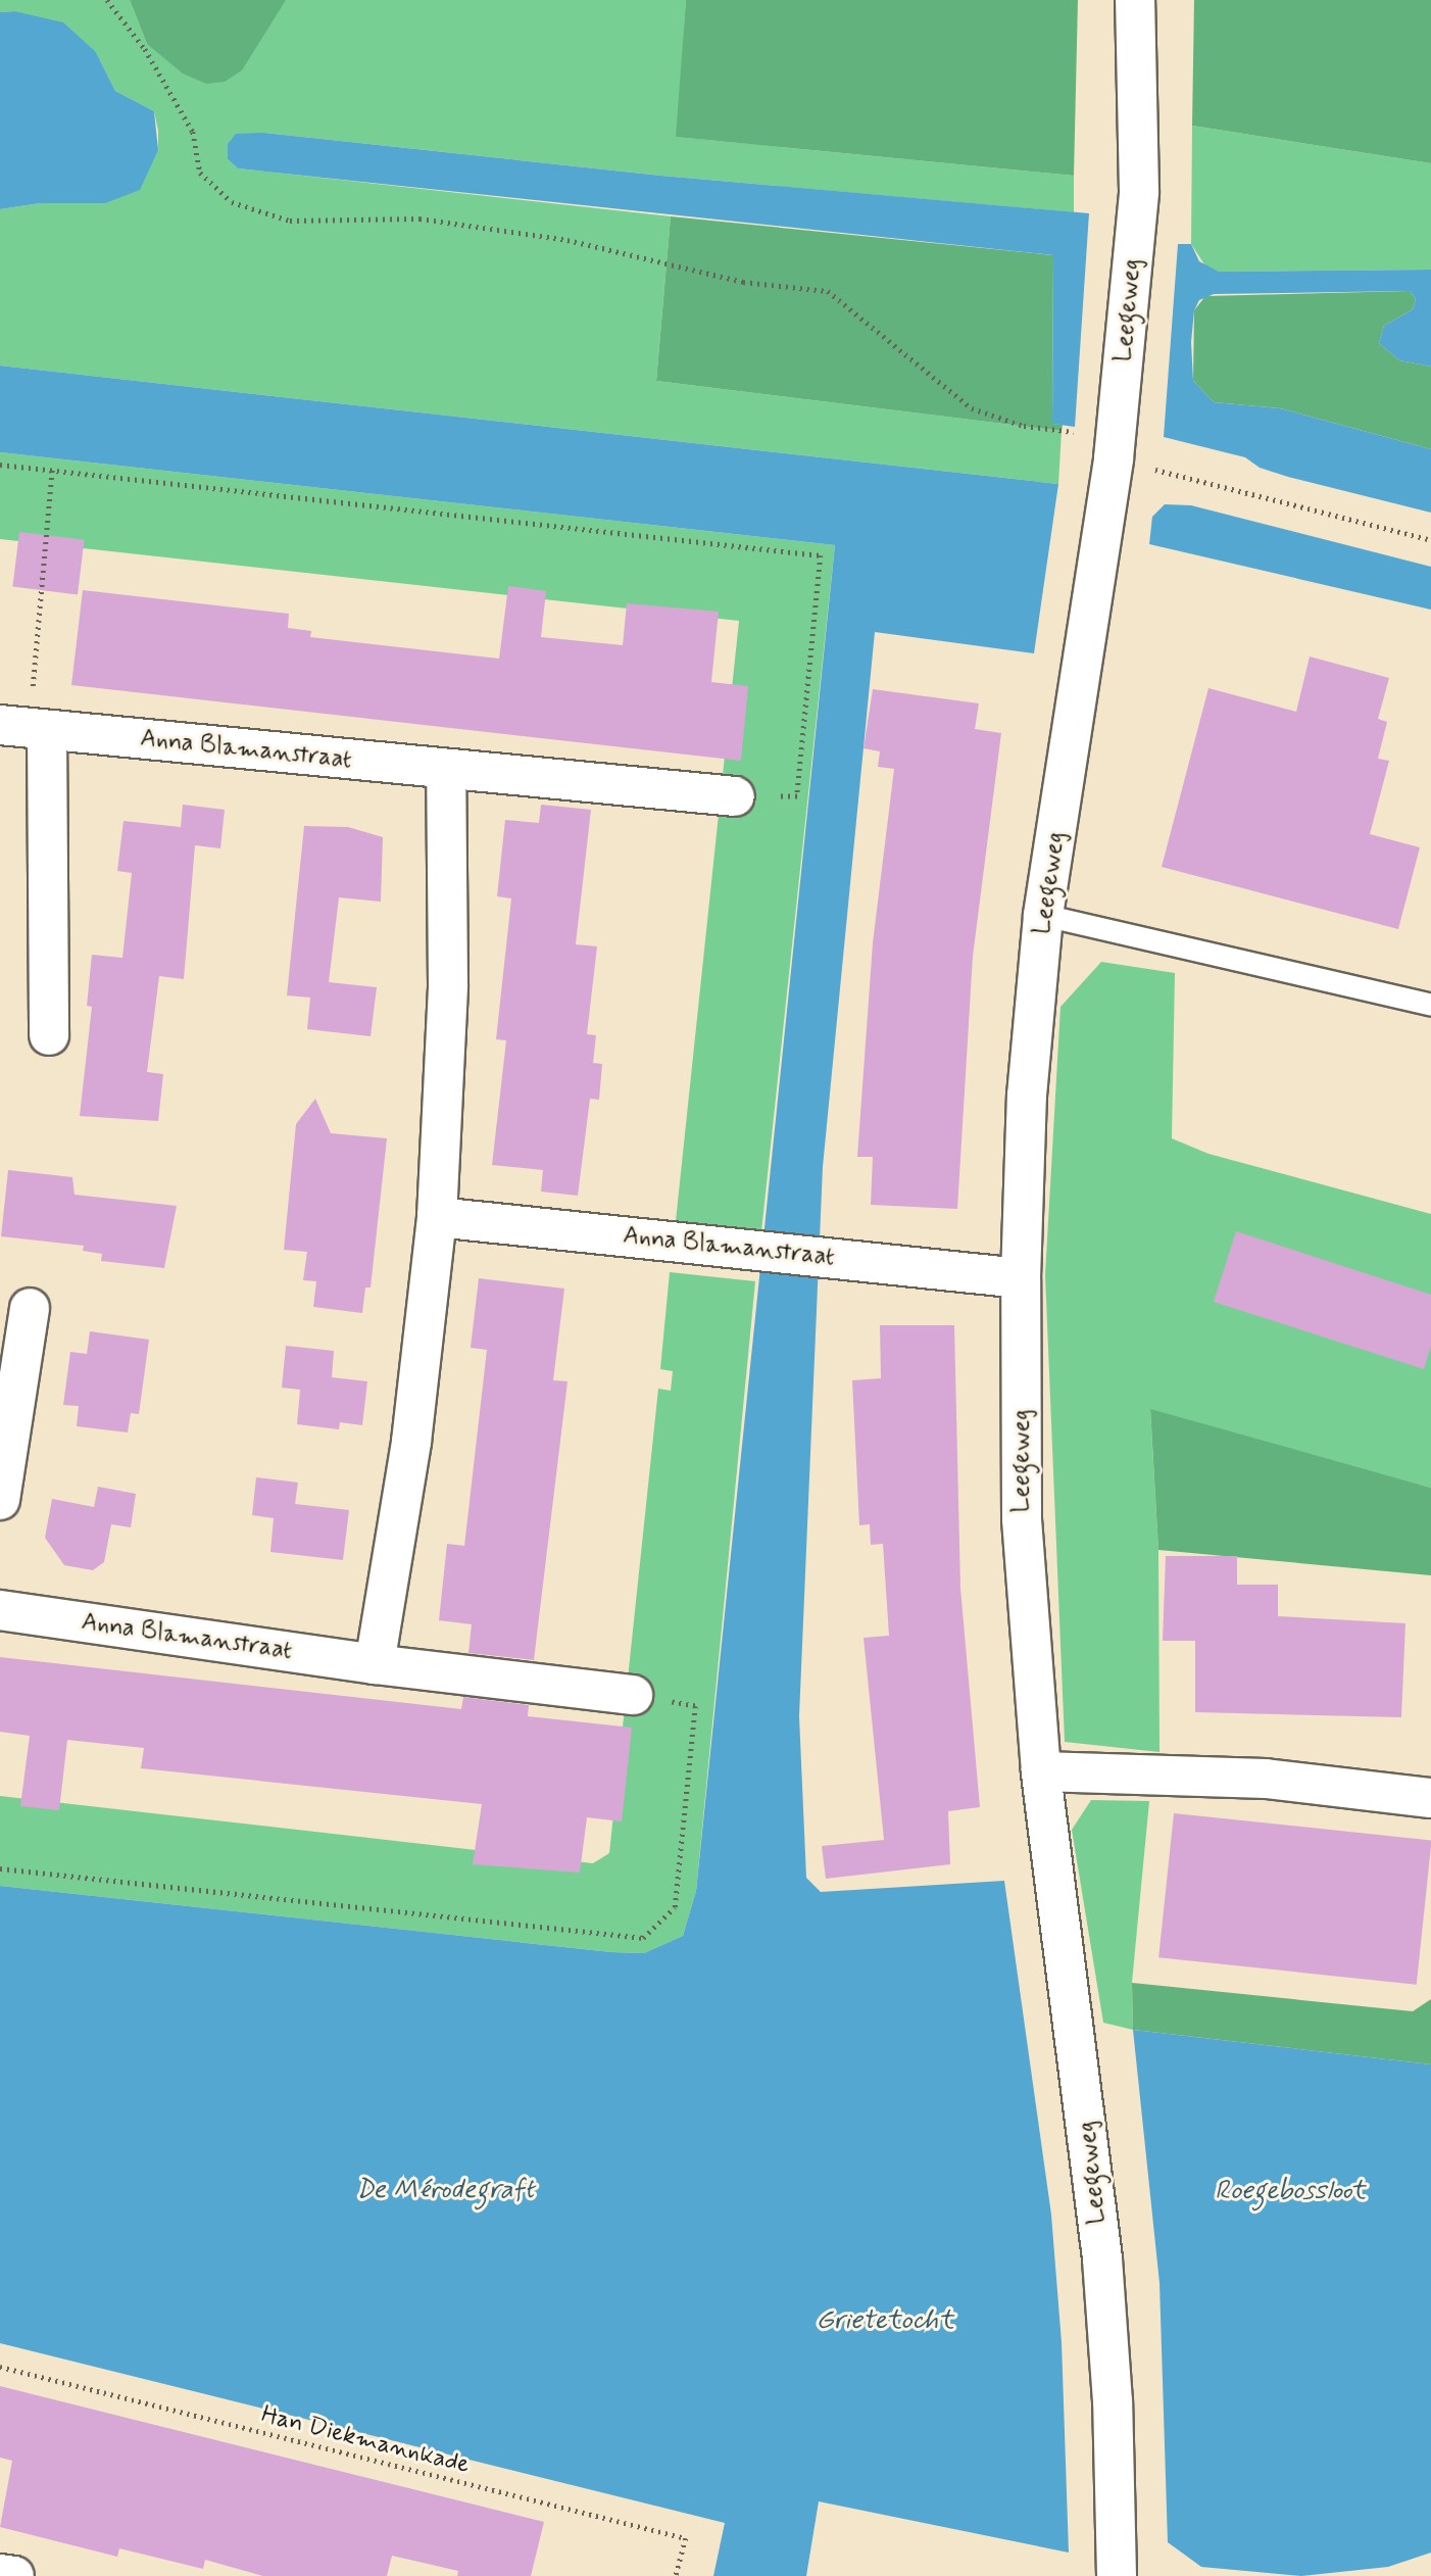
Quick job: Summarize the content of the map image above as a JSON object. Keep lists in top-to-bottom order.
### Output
{
  "streets": {
    "street": ["Leegeweg", "Anna Blamanstraat"],
    "path": ["Han Diekmannkade"]
  },
  "crossings": [
    ["Leegeweg", "Anna Blamanstraat"]
  ],
  "water": ["De Mérodegraft", "Roegebossloot", "Grietetocht"]
}
